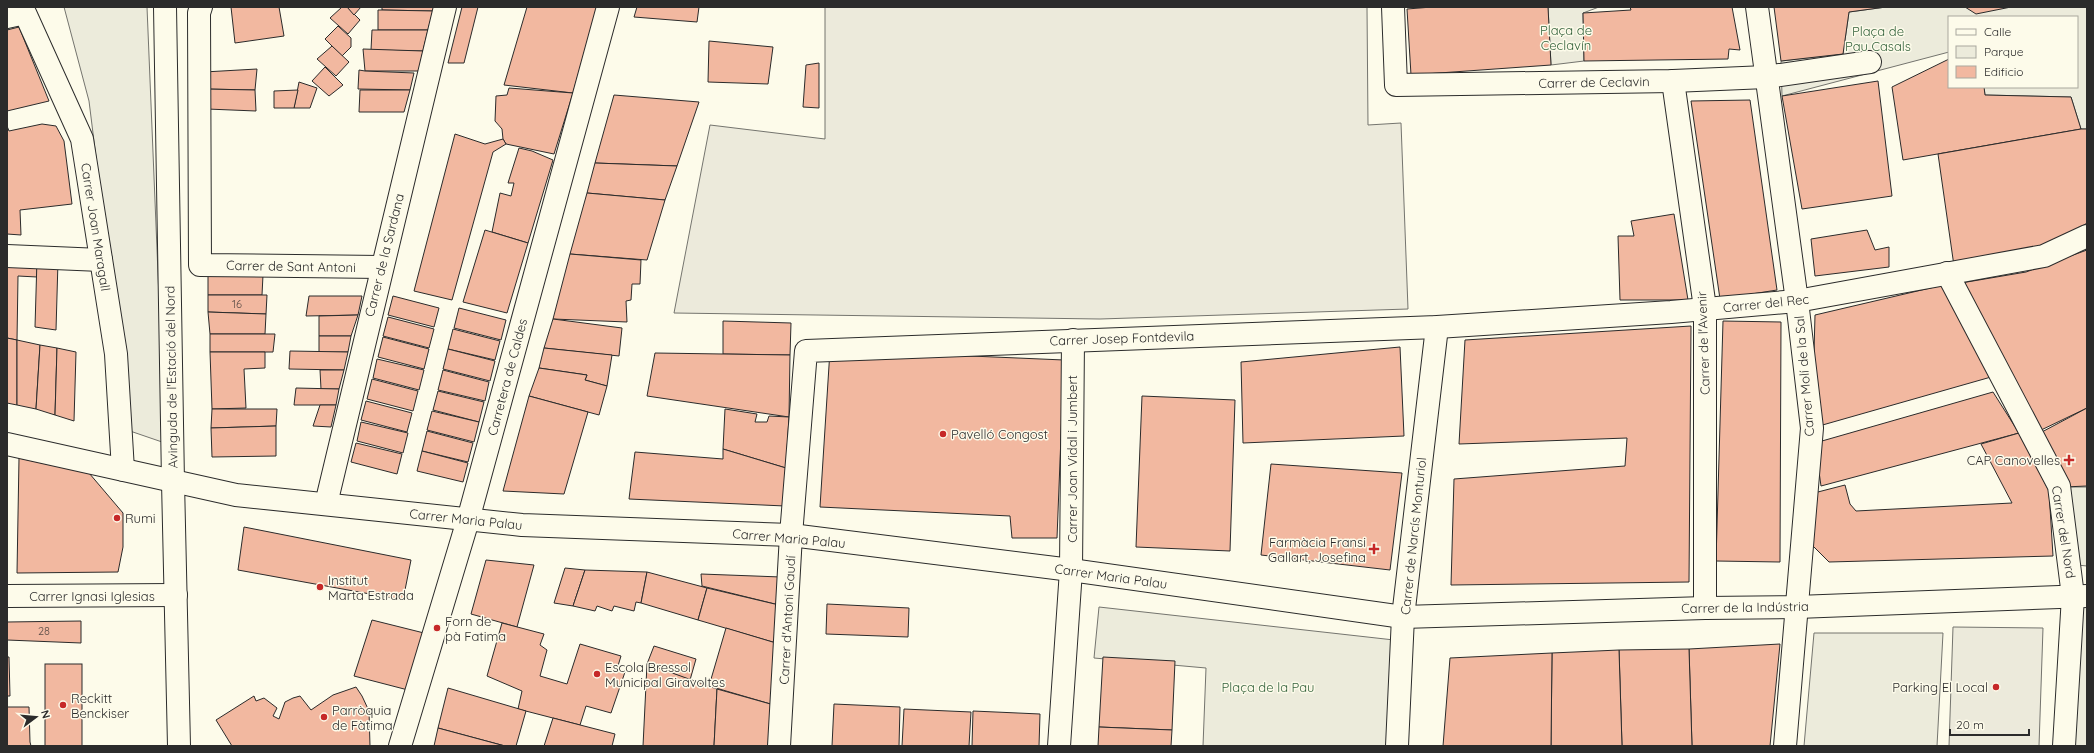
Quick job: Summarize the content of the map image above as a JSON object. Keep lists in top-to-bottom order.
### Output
{
  "streets": {
    "street": [
      "Carrer de Ceclavin",
      "Carrer Joan Maragall",
      "Carrer de la Sardana",
      "Carrer de Sant Antoni",
      "Carrer del Rec",
      "Carrer Josep Fontdevila",
      "Carrer de l'Avenir",
      "Carrer Molí de la Sal",
      "Avinguda de l'Estació del Nord",
      "Carretera de Caldes",
      "Carrer Joan Vidal i Jumbert",
      "Carrer Maria Palau",
      "Carrer del Nord",
      "Carrer de Narcís Monturiol",
      "Carrer Ignasi Iglesias",
      "Carrer de la Indústria",
      "Carrer d'Antoni Gaudí"
    ]
  },
  "crossings": [
    ["Carrer de Ceclavin", "Carrer de l'Avenir"],
    ["Carrer de Ceclavin", "Carrer Molí de la Sal"],
    ["Carrer Joan Maragall", "Carrer Maria Palau"],
    ["Carrer de la Sardana", "Carrer de Sant Antoni"],
    ["Carrer de la Sardana", "Carrer Maria Palau"],
    ["Carrer del Rec", "Carrer Josep Fontdevila"],
    ["Carrer del Rec", "Carrer de l'Avenir"],
    ["Carrer del Rec", "Carrer Molí de la Sal"],
    ["Carrer del Rec", "Carrer del Nord"],
    ["Carrer del Rec", "Carrer de Narcís Monturiol"],
    ["Carrer Josep Fontdevila", "Carrer Joan Vidal i Jumbert"],
    ["Carrer Josep Fontdevila", "Carrer de Narcís Monturiol"],
    ["Carrer Josep Fontdevila", "Carrer d'Antoni Gaudí"],
    ["Carrer de l'Avenir", "Carrer de la Indústria"],
    ["Carrer Molí de la Sal", "Carrer de la Indústria"],
    ["Avinguda de l'Estació del Nord", "Carrer Maria Palau"],
    ["Avinguda de l'Estació del Nord", "Carrer Ignasi Iglesias"],
    ["Carretera de Caldes", "Carrer Maria Palau"],
    ["Carrer Joan Vidal i Jumbert", "Carrer Maria Palau"],
    ["Carrer Maria Palau", "Carrer de Narcís Monturiol"],
    ["Carrer Maria Palau", "Carrer de la Indústria"],
    ["Carrer Maria Palau", "Carrer d'Antoni Gaudí"],
    ["Carrer del Nord", "Carrer de la Indústria"],
    ["Carrer de Narcís Monturiol", "Carrer de la Indústria"]
  ],
  "parks": ["Plaça de Ceclavín", "Plaça de Pau Casals", "Plaça de la Pau"],
  "places": {
    "other": [
      "Pavelló Congost",
      "Rumi",
      "Institut Marta Estrada",
      "Forn de pà Fatima",
      "Escola Bressol Municipal Giravoltes",
      "Parking El Local",
      "Reckitt Benckiser",
      "Parròquia de Fàtima"
    ],
    "health": ["CAP Canovelles", "Farmàcia Fransi Gallart, Josefina"]
  },
  "house_numbers": ["16", "28"],
  "legend": ["Calle", "Parque", "Edificio"],
  "scale_bar": "20 m",
  "north": "right"
}
